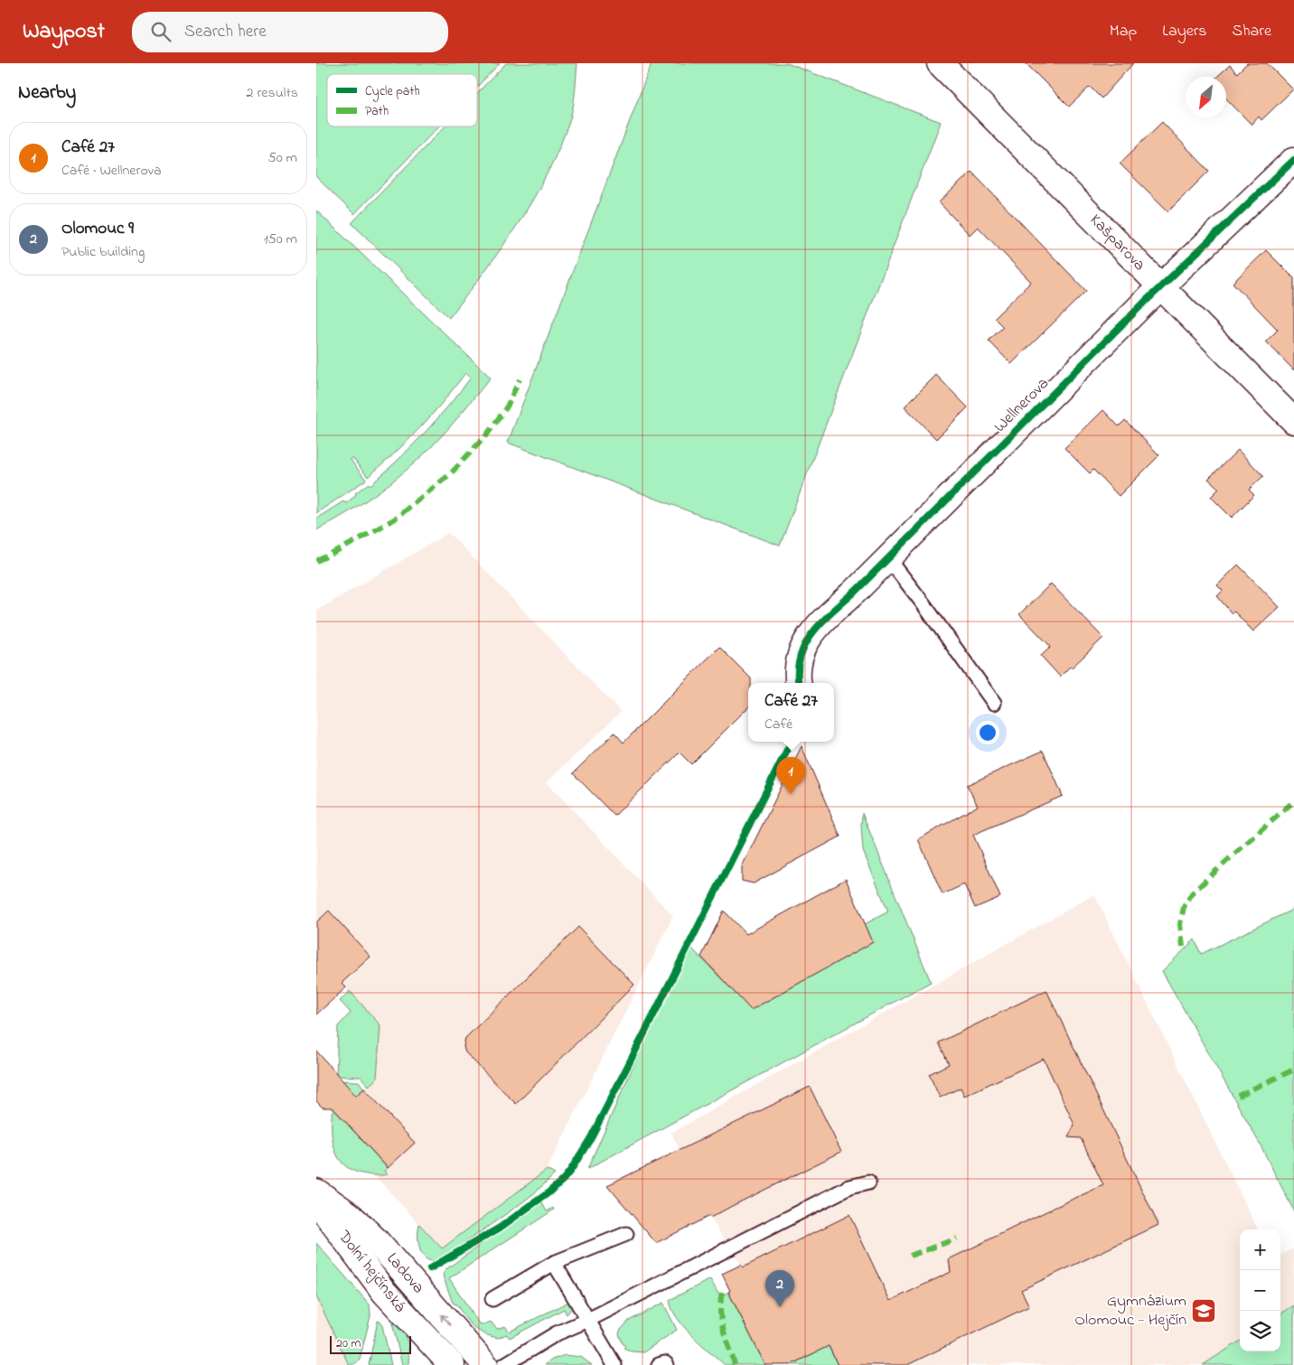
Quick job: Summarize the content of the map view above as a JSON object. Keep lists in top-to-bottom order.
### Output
{
  "streets": {
    "street": [
      "Kašparova",
      "Wellnerova",
      "Dolní hejčínská",
      "Ladova"
    ]
  },
  "crossings": [
    ["Kašparova", "Wellnerova"]
  ],
  "one_way": ["Ladova"],
  "places": {
    "school or university": ["Gymnázium Olomouc - Hejčín"]
  },
  "legend": ["Cycle path", "Path"],
  "scale_bar": "20 m",
  "north": "bottom left",
  "page": {
    "header": "Waypost",
    "search": "Search here",
    "nav": ["Map", "Layers", "Share"],
    "heading": ["Nearby", "2 results"],
    "list": [
      {
        "mark": "1",
        "name": "Café 27",
        "note": "Café · Wellnerova",
        "value": "50 m"
      },
      {
        "mark": "2",
        "name": "Olomouc 9",
        "note": "Public building",
        "value": "150 m"
      }
    ],
    "popup": ["Café 27", "Café"],
    "pins": ["1", "2"],
    "map_buttons": ["+", "−"],
    "scale": "20 m"
  }
}
